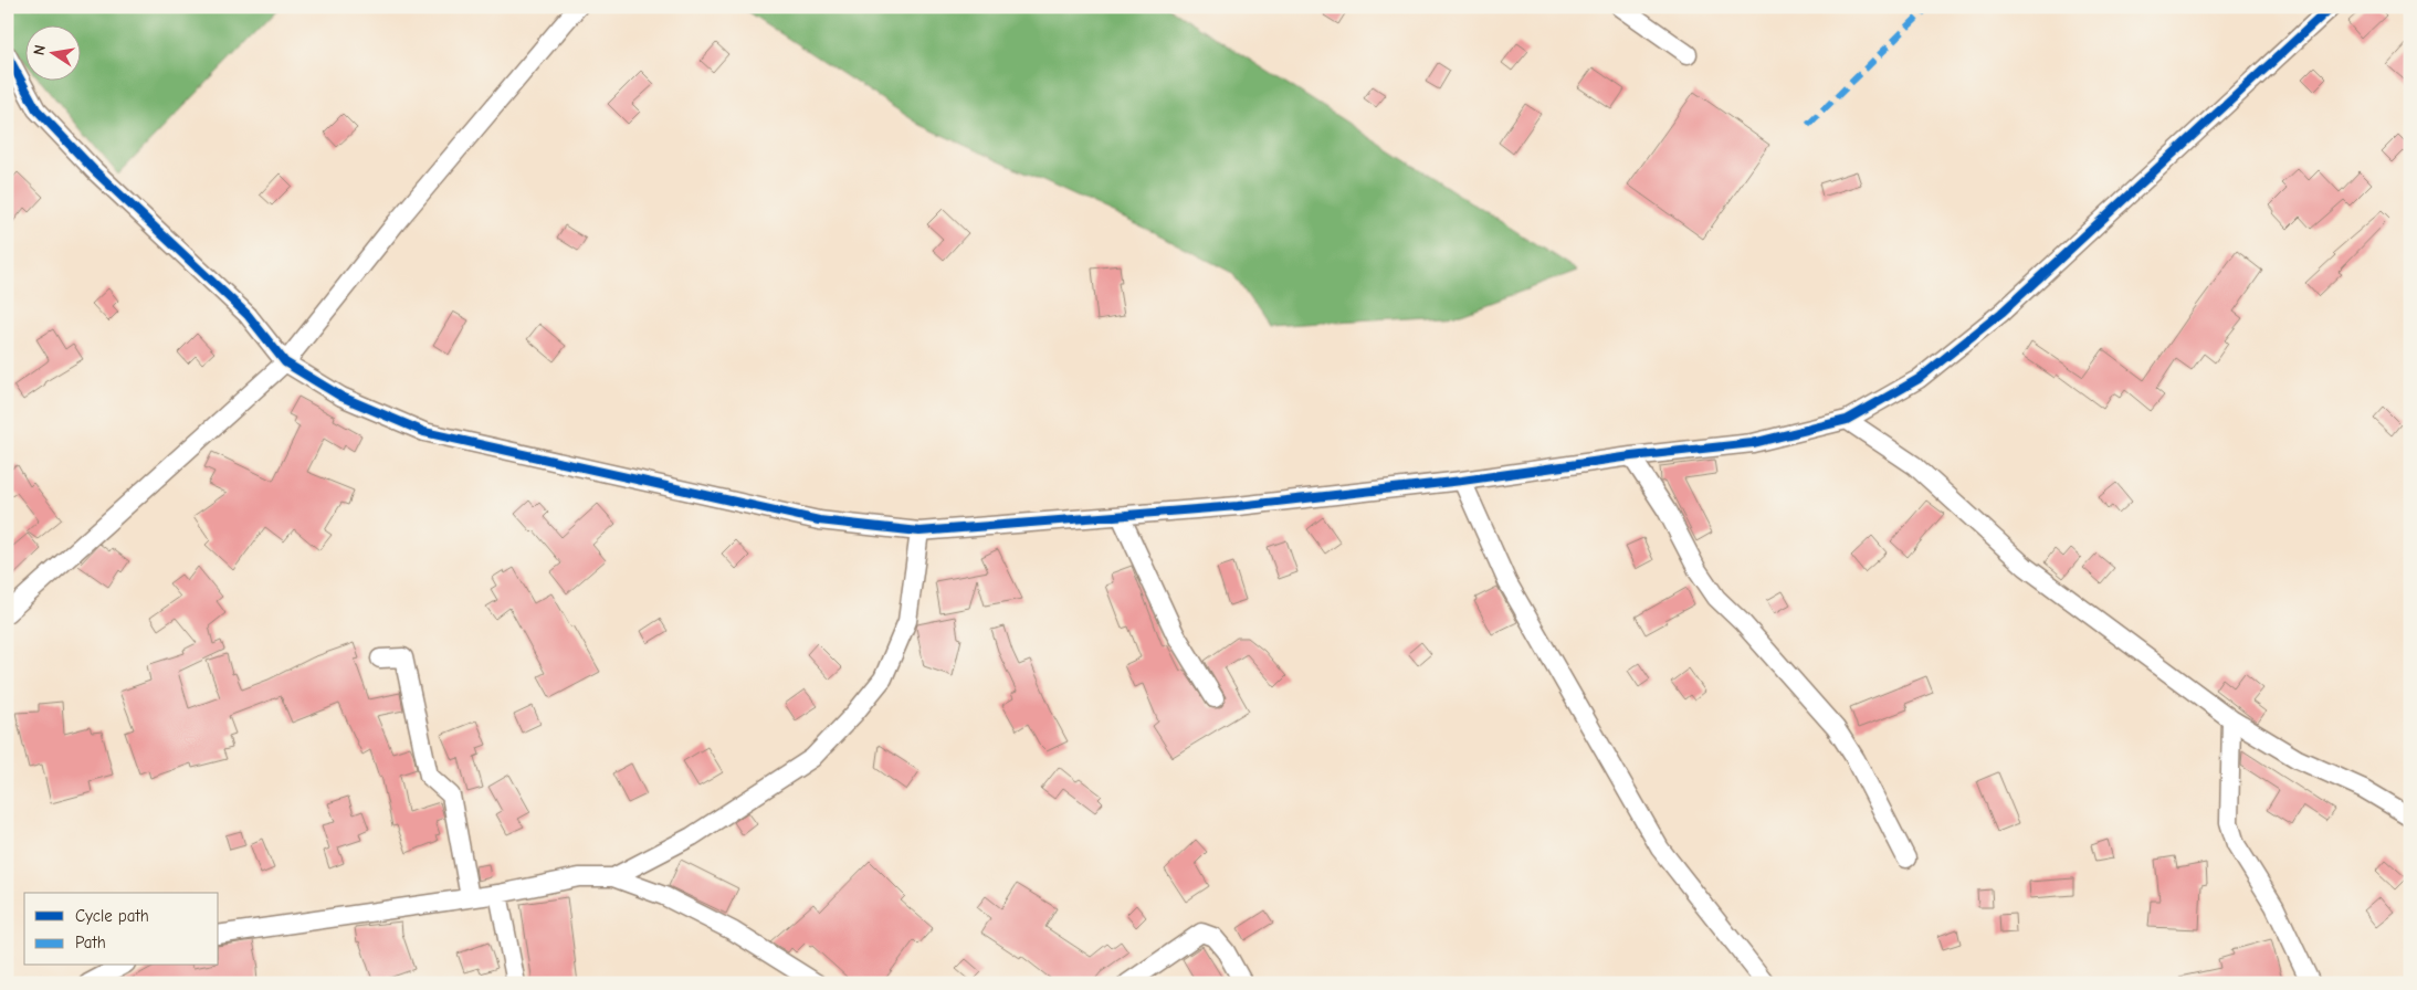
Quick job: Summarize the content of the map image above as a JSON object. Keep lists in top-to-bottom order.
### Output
{
  "legend": ["Cycle path", "Path"],
  "north": "left"
}
